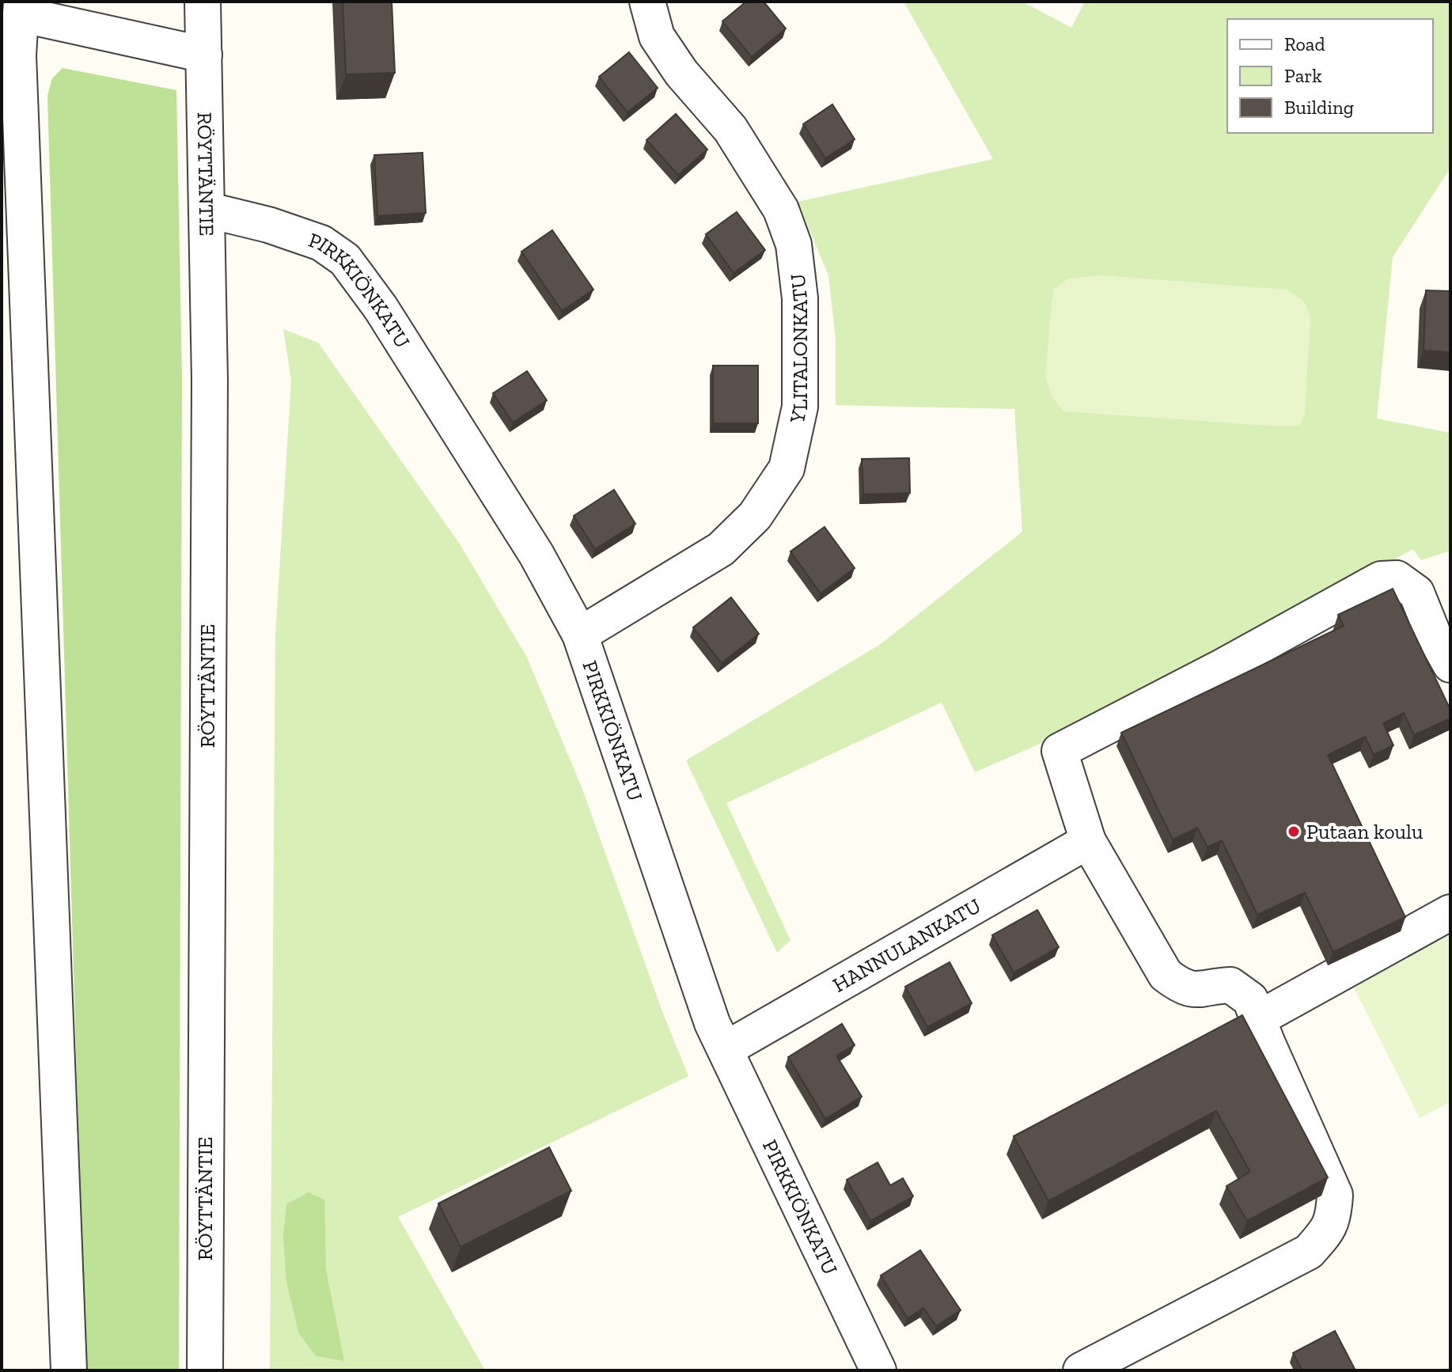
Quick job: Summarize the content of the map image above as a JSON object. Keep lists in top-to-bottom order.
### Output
{
  "streets": {
    "street": [
      "RÖYTTÄNTIE",
      "PIRKKIÖNKATU",
      "YLITALONKATU",
      "HANNULANKATU"
    ]
  },
  "crossings": [
    ["RÖYTTÄNTIE", "PIRKKIÖNKATU"],
    ["PIRKKIÖNKATU", "YLITALONKATU"],
    ["PIRKKIÖNKATU", "HANNULANKATU"]
  ],
  "places": ["Putaan koulu"],
  "legend": ["Road", "Park", "Building"]
}
